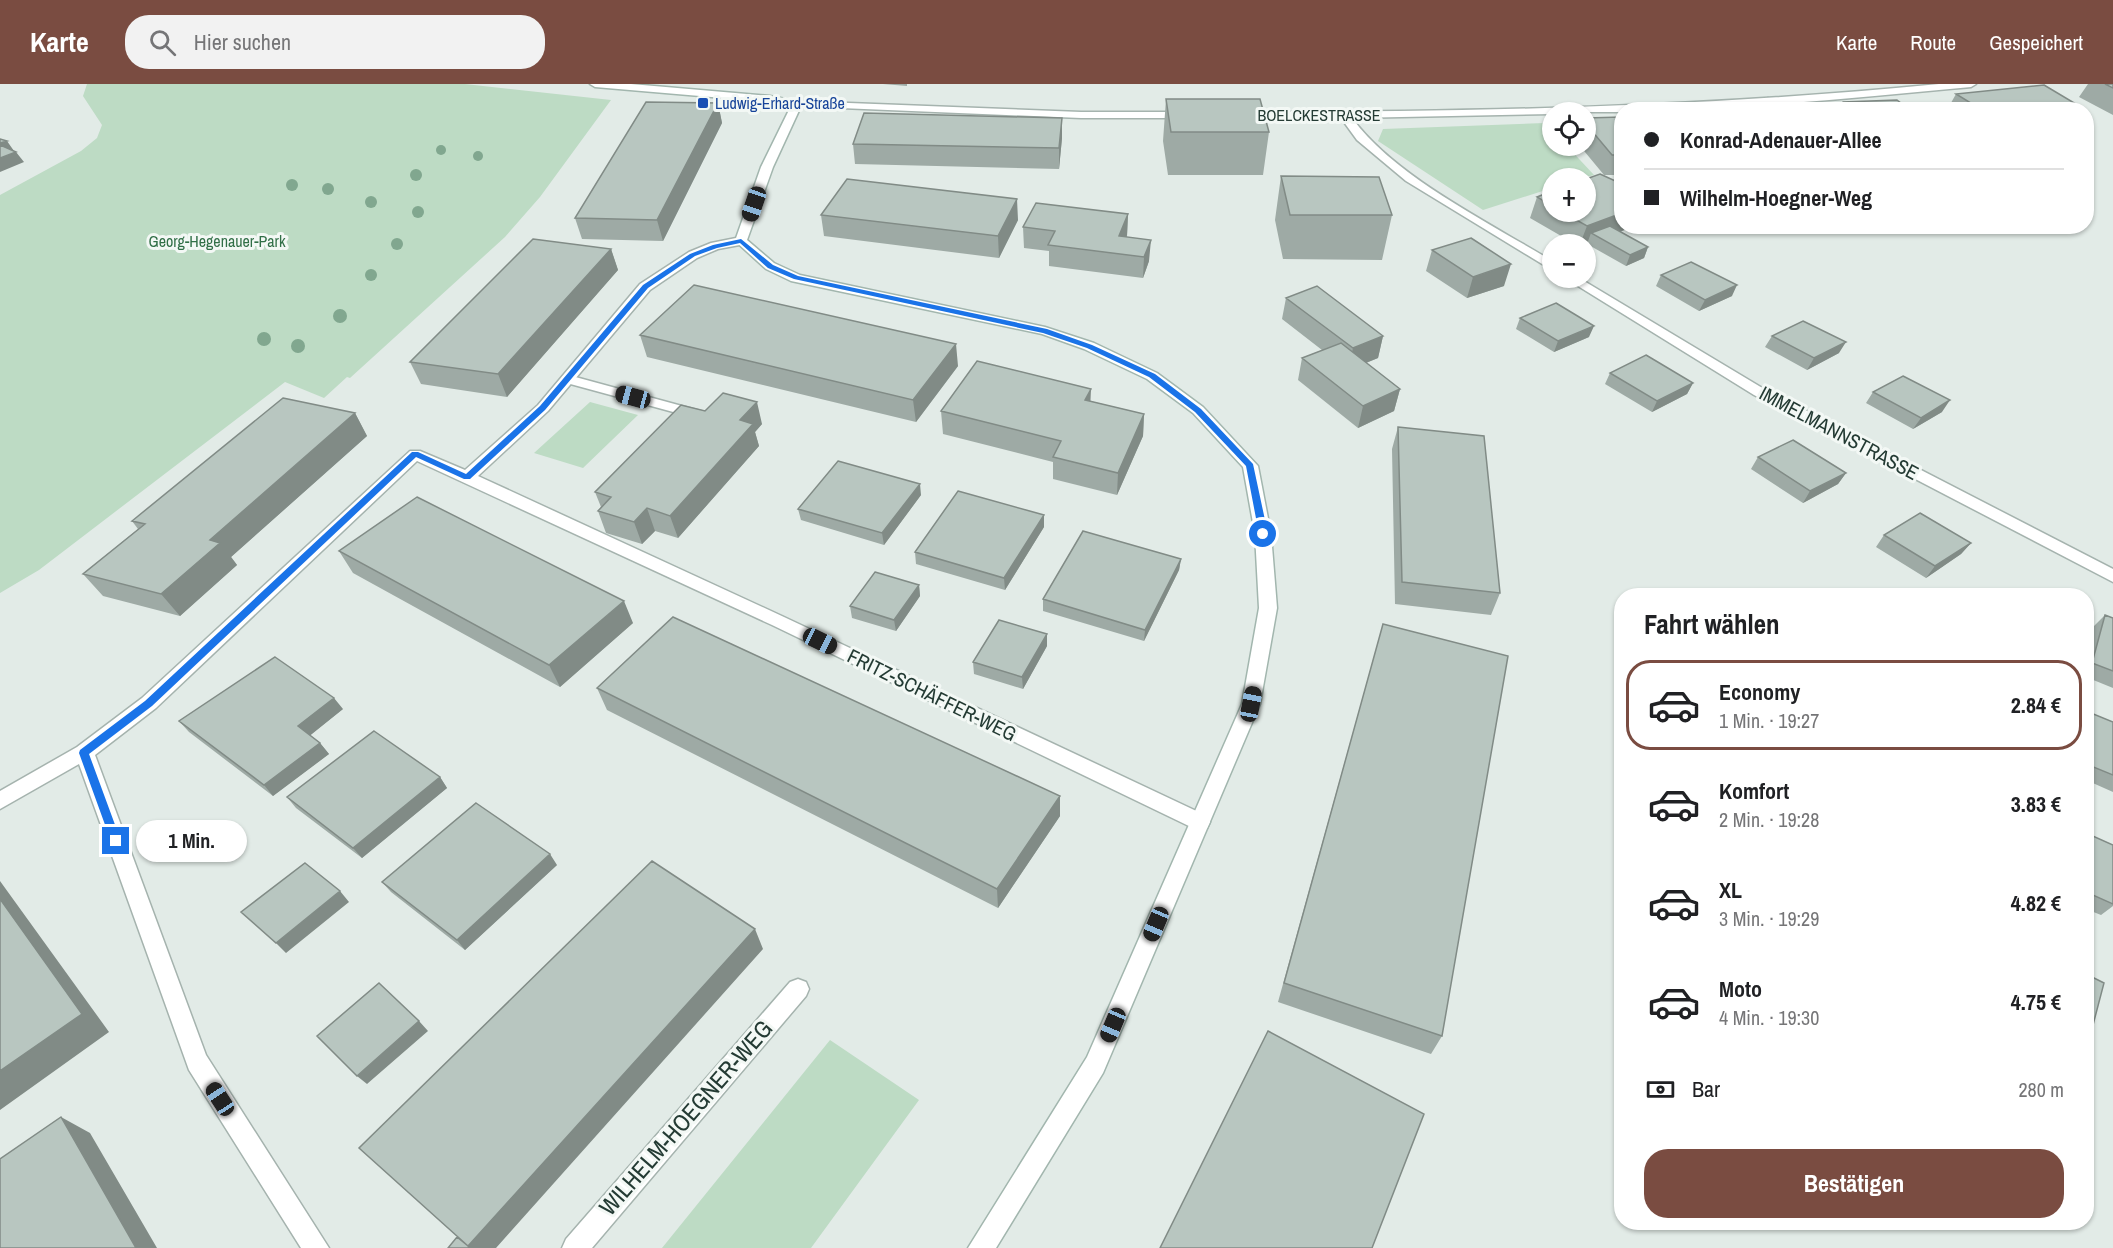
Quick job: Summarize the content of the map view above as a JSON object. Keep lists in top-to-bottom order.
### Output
{
  "streets": {
    "street": [
      "BOELCKESTRASSE",
      "IMMELMANNSTRASSE",
      "FRITZ-SCHÄFFER-WEG",
      "WILHELM-HOEGNER-WEG"
    ]
  },
  "parks": ["Georg-Hegenauer-Park"],
  "places": {
    "transit": ["Ludwig-Erhard-Straße"]
  },
  "page": {
    "header": "Karte",
    "search": "Hier suchen",
    "nav": ["Karte", "Route", "Gespeichert"],
    "map_buttons": ["+", "−"],
    "banner": ["Konrad-Adenauer-Allee", "Wilhelm-Hoegner-Weg"],
    "heading": "Fahrt wählen",
    "list": [
      {
        "name": "Economy",
        "note": "1 Min. · 19:27",
        "value": "2.84 €"
      },
      {
        "name": "Komfort",
        "note": "2 Min. · 19:28",
        "value": "3.83 €"
      },
      {
        "name": "XL",
        "note": "3 Min. · 19:29",
        "value": "4.82 €"
      },
      {
        "name": "Moto",
        "note": "4 Min. · 19:30",
        "value": "4.75 €"
      }
    ],
    "bubble": "1 Min.",
    "pay": ["Bar", "280 m"],
    "buttons": "Bestätigen"
  }
}
